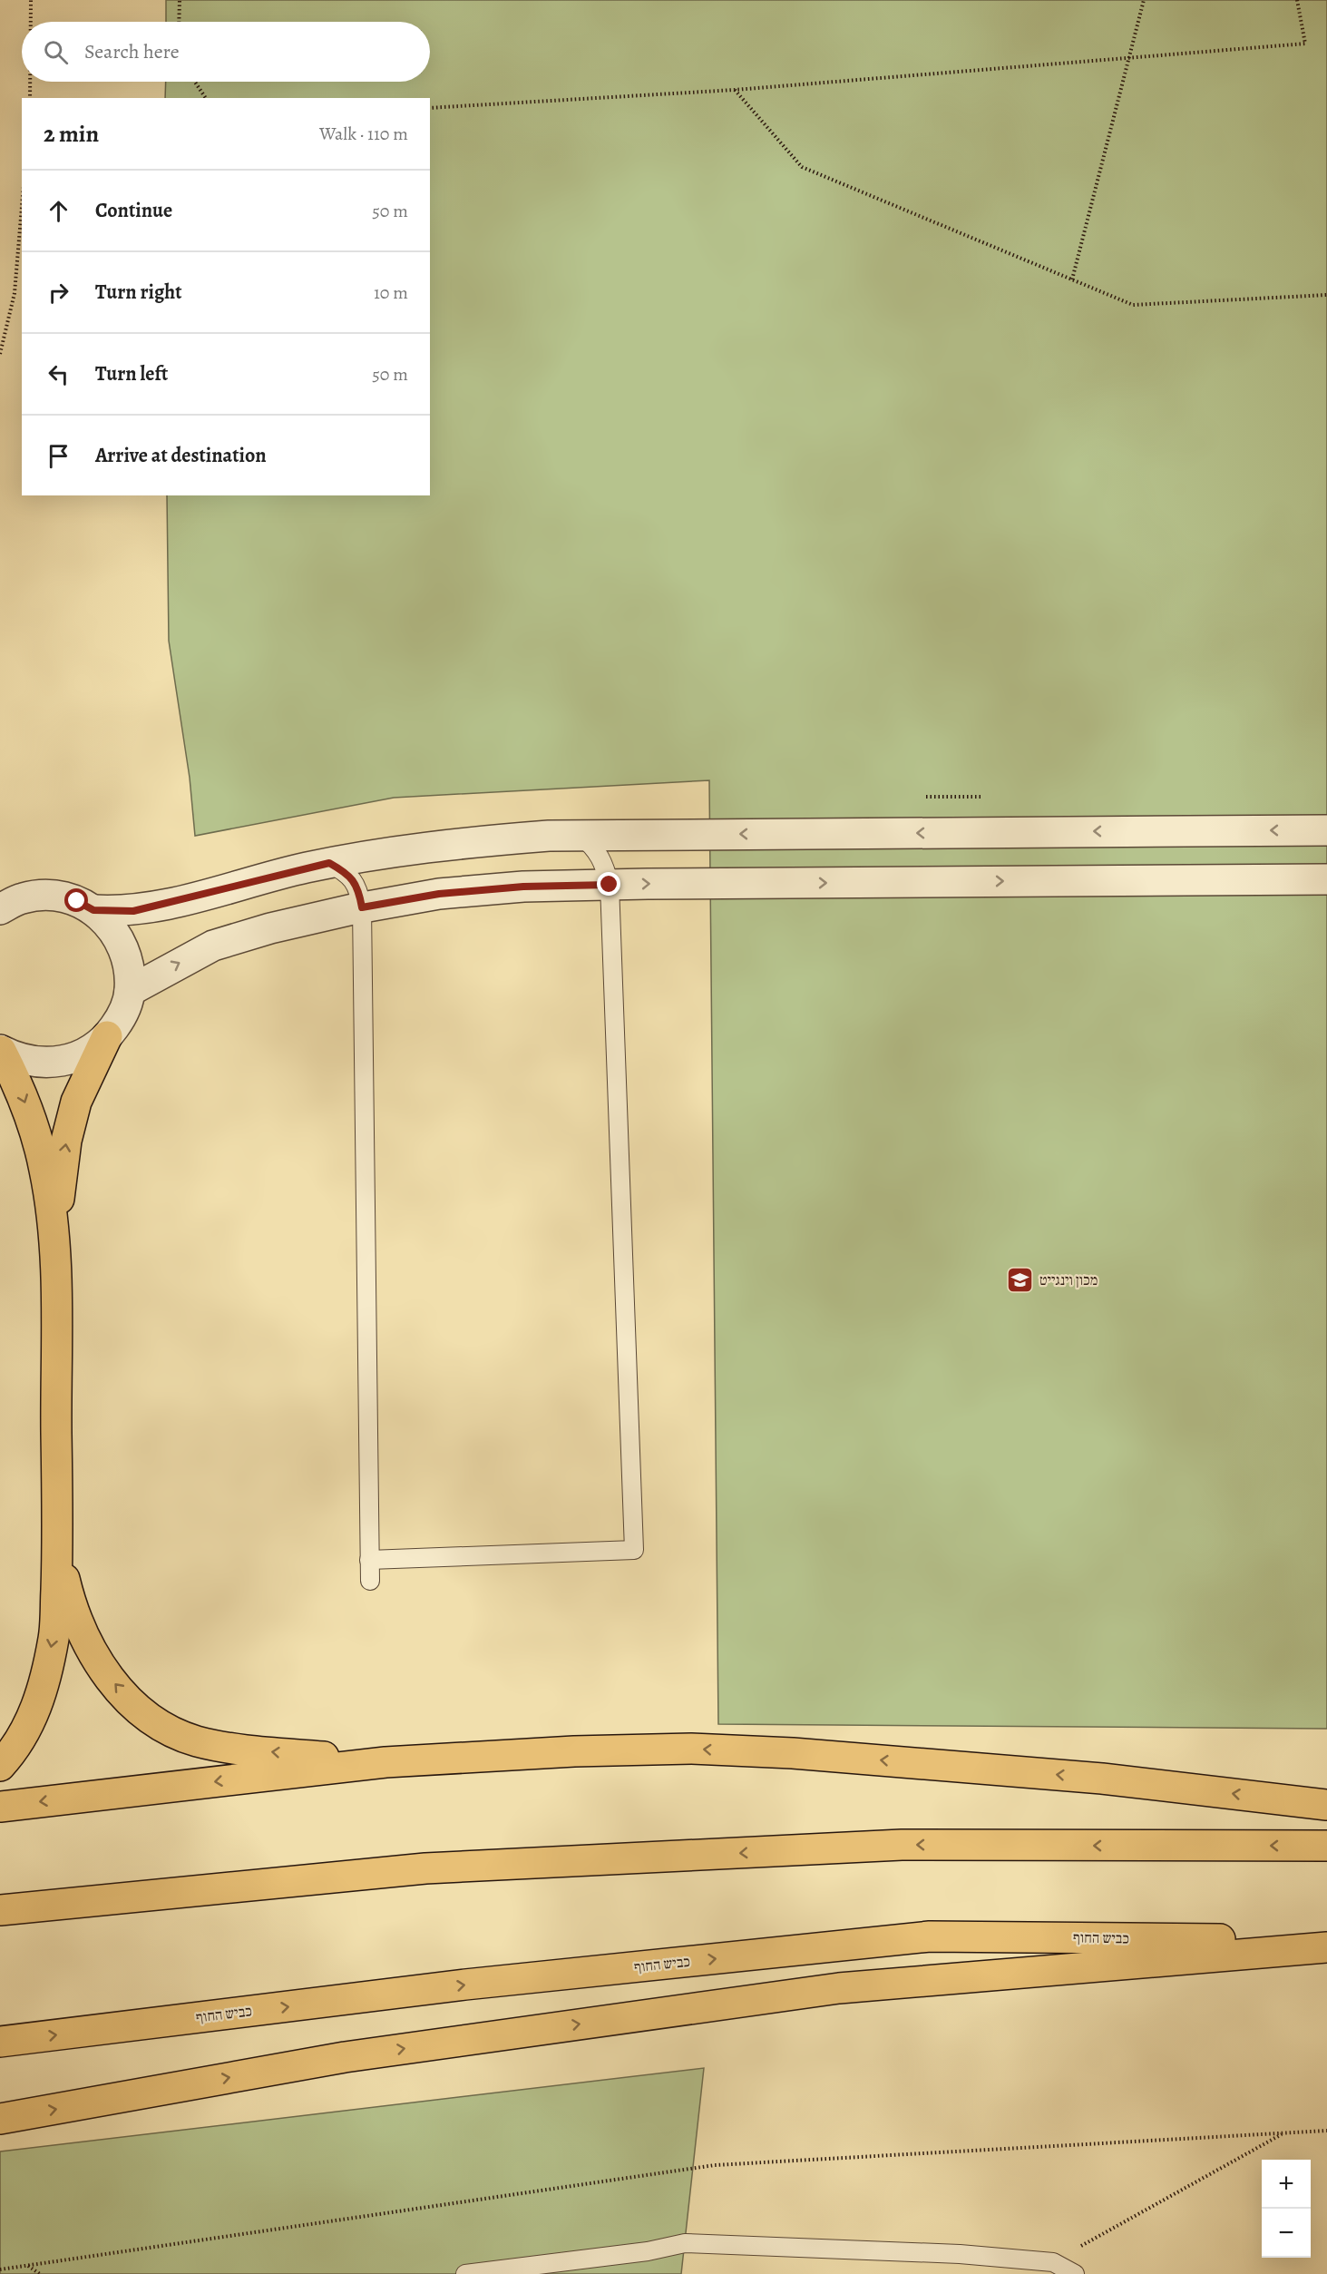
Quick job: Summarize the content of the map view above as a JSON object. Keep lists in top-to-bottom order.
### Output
{
  "streets": {
    "highway": ["כביש החוף"]
  },
  "places": {
    "school or university": ["מכון וינגייט"]
  },
  "page": {
    "search": "Search here",
    "heading": ["2 min", "Walk · 110 m"],
    "list": [
      ["Continue", "50 m"],
      ["Turn right", "10 m"],
      ["Turn left", "50 m"],
      "Arrive at destination"
    ],
    "map_buttons": ["+", "−"]
  }
}
